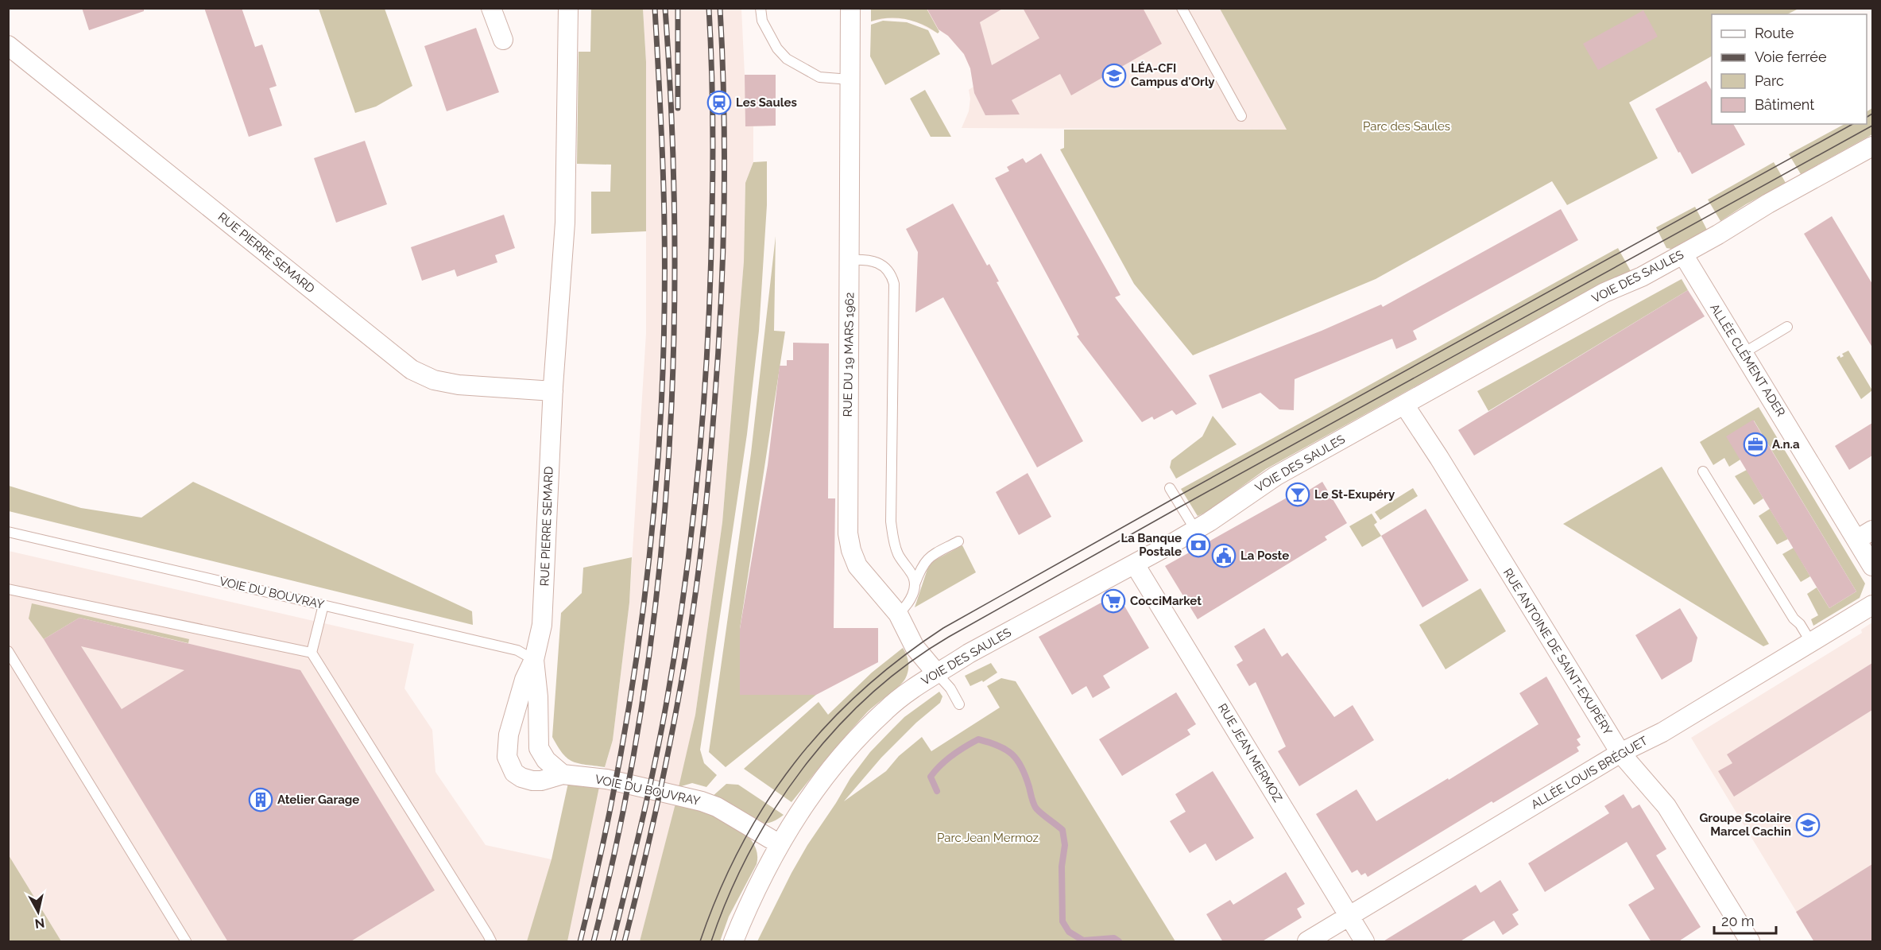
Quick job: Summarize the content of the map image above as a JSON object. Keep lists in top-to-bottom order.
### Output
{
  "streets": {
    "street": [
      "RUE PIERRE SEMARD",
      "VOIE DES SAULES",
      "RUE DU 19 MARS 1962",
      "ALLÉE CLÉMENT ADER",
      "VOIE DU BOUVRAY",
      "RUE ANTOINE DE SAINT-EXUPÉRY",
      "RUE JEAN MERMOZ",
      "ALLÉE LOUIS BRÉGUET"
    ]
  },
  "crossings": [
    ["RUE PIERRE SEMARD", "VOIE DU BOUVRAY"],
    ["VOIE DES SAULES", "RUE DU 19 MARS 1962"],
    ["VOIE DES SAULES", "ALLÉE CLÉMENT ADER"],
    ["VOIE DES SAULES", "VOIE DU BOUVRAY"],
    ["VOIE DES SAULES", "RUE ANTOINE DE SAINT-EXUPÉRY"],
    ["VOIE DES SAULES", "RUE JEAN MERMOZ"],
    ["RUE ANTOINE DE SAINT-EXUPÉRY", "ALLÉE LOUIS BRÉGUET"],
    ["RUE JEAN MERMOZ", "ALLÉE LOUIS BRÉGUET"]
  ],
  "parks": ["Parc des Saules", "Parc Jean Mermoz"],
  "places": {
    "school or university": ["LÉA-CFI Campus d'Orly", "Groupe Scolaire Marcel Cachin"],
    "station": ["Les Saules"],
    "office": ["A.n.a"],
    "bar": ["Le St-Exupéry"],
    "bank": ["La Banque Postale"],
    "public building": ["La Poste"],
    "supermarket": ["CocciMarket"],
    "building": ["Atelier Garage"]
  },
  "legend": [
    "Route",
    "Voie ferrée",
    "Parc",
    "Bâtiment"
  ],
  "scale_bar": "20 m",
  "north": "bottom"
}
